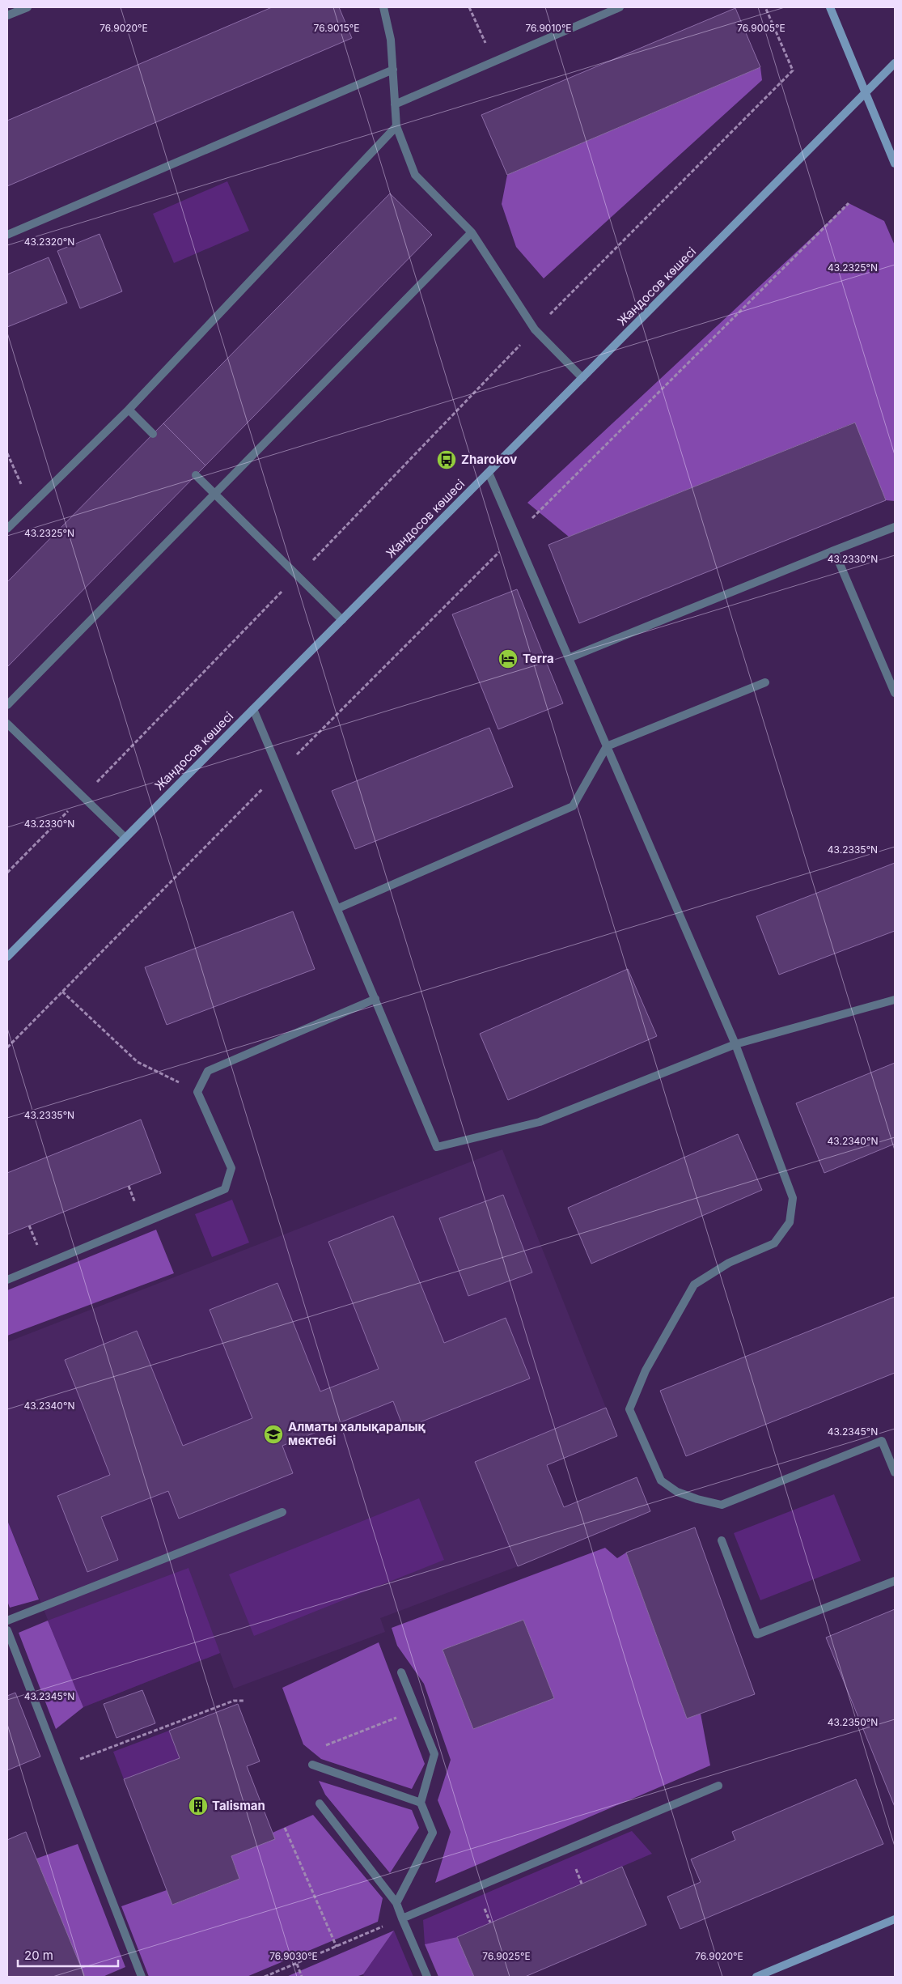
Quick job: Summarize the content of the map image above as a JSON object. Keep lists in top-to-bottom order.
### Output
{
  "streets": {
    "main road": ["Жандосов көшесі"]
  },
  "places": {
    "bus stop": ["Zharokov"],
    "hotel": ["Terra"],
    "school or university": ["Алматы халықаралық мектебі"],
    "building": ["Talisman"]
  },
  "scale_bar": "20 m",
  "coordinates": [
    "76.9020°E",
    "76.9015°E",
    "76.9010°E",
    "76.9005°E",
    "43.2320°N",
    "43.2325°N",
    "43.2330°N",
    "43.2335°N",
    "43.2340°N",
    "43.2345°N",
    "43.2350°N",
    "76.9030°E",
    "76.9025°E"
  ]
}
